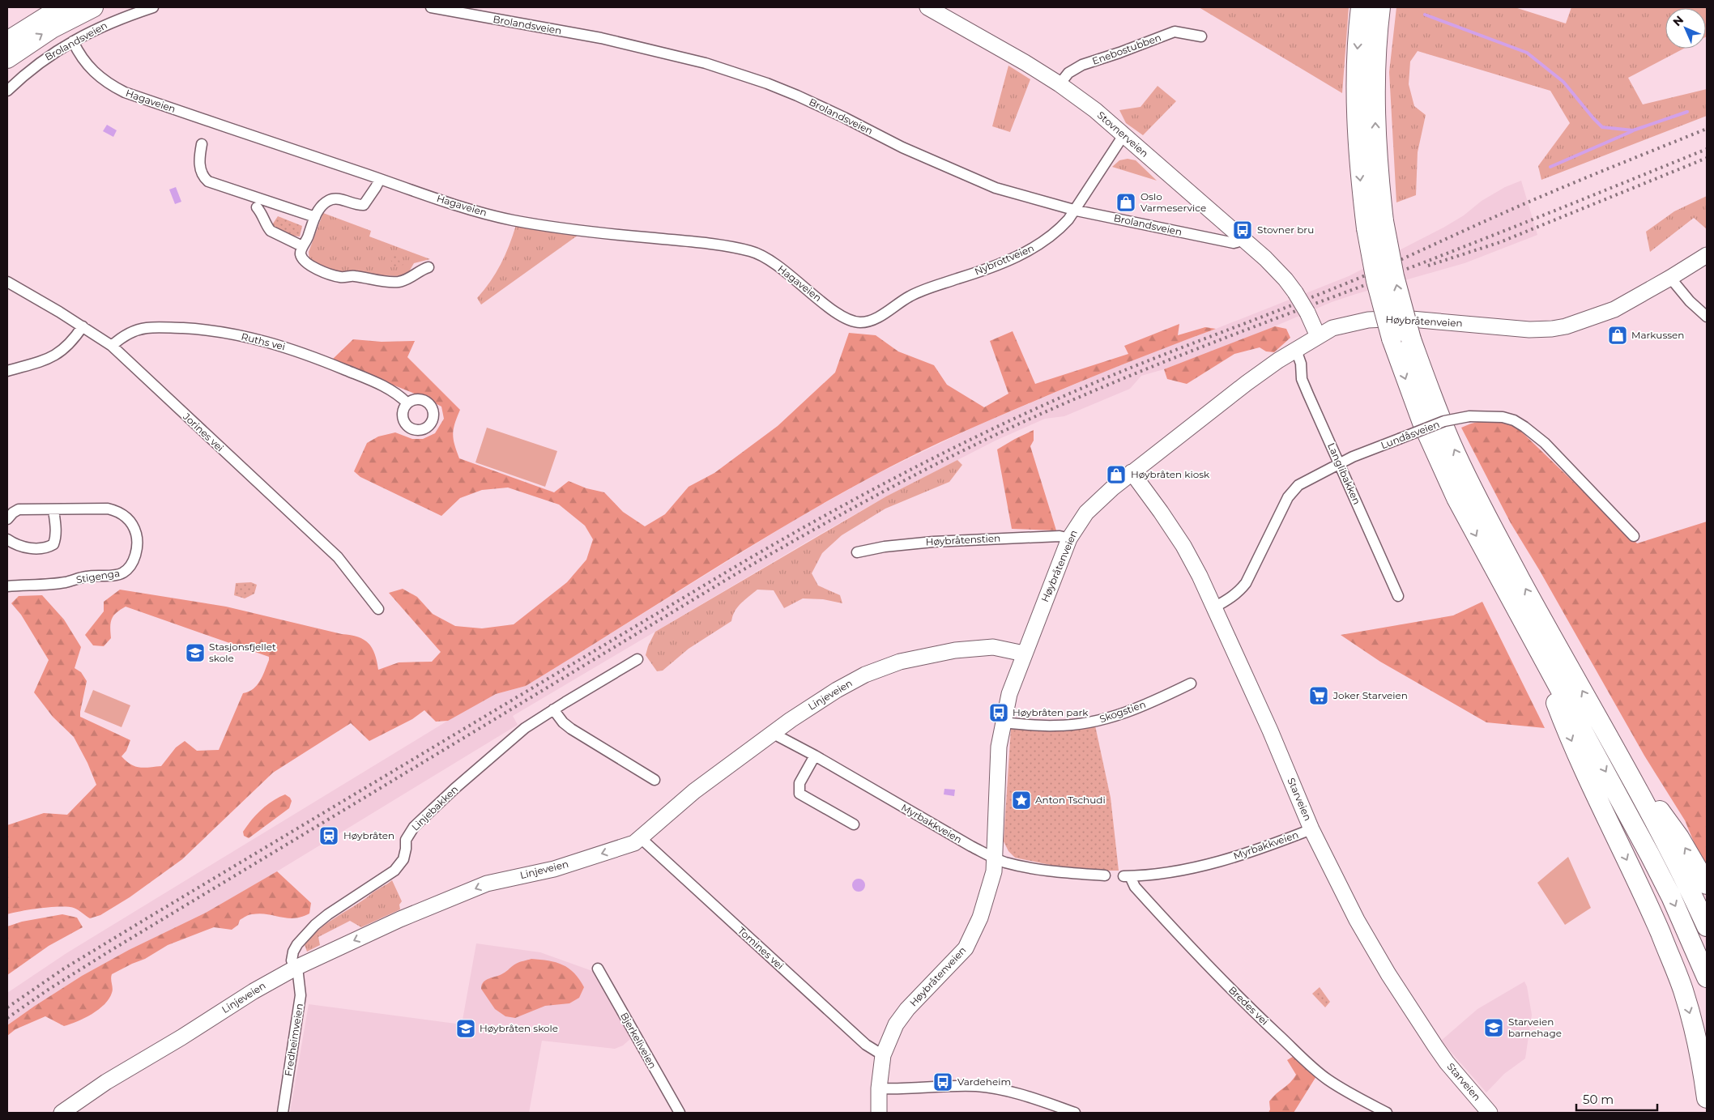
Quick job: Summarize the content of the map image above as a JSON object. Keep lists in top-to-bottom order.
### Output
{
  "streets": {
    "street": [
      "Brolandsveien",
      "Enebostubben",
      "Hagaveien",
      "Stovnerveien",
      "Nybrottveien",
      "Høybråtenveien",
      "Ruths vei",
      "Jorines vei",
      "Lundåsveien",
      "Langlibakken",
      "Høybråtenstien",
      "Stigenga",
      "Linjeveien",
      "Skogstien",
      "Starveien",
      "Linjebakken",
      "Myrbakkveien",
      "Tomines vei",
      "Bredes vei",
      "Fredheimveien",
      "Bjerkeliveien"
    ]
  },
  "crossings": [
    ["Brolandsveien", "Hagaveien"],
    ["Brolandsveien", "Stovnerveien"],
    ["Brolandsveien", "Nybrottveien"],
    ["Enebostubben", "Stovnerveien"],
    ["Hagaveien", "Nybrottveien"],
    ["Stovnerveien", "Nybrottveien"],
    ["Stovnerveien", "Høybråtenveien"],
    ["Høybråtenveien", "Langlibakken"],
    ["Høybråtenveien", "Høybråtenstien"],
    ["Høybråtenveien", "Linjeveien"],
    ["Høybråtenveien", "Skogstien"],
    ["Høybråtenveien", "Starveien"],
    ["Høybråtenveien", "Myrbakkveien"],
    ["Høybråtenveien", "Tomines vei"],
    ["Ruths vei", "Jorines vei"],
    ["Lundåsveien", "Langlibakken"],
    ["Lundåsveien", "Starveien"],
    ["Linjeveien", "Linjebakken"],
    ["Linjeveien", "Myrbakkveien"],
    ["Linjeveien", "Tomines vei"],
    ["Linjeveien", "Fredheimveien"],
    ["Starveien", "Myrbakkveien"],
    ["Linjebakken", "Fredheimveien"],
    ["Myrbakkveien", "Bredes vei"]
  ],
  "places": {
    "shop": ["Oslo Varmeservice", "Markussen", "Høybråten kiosk"],
    "bus stop": ["Stovner bru", "Høybråten park", "Vardeheim"],
    "school or university": ["Stasjonsfjellet skole", "Starveien barnehage", "Høybråten skole"],
    "supermarket": ["Joker Starveien"],
    "place": ["Anton Tschudi"],
    "station": ["Høybråten"]
  },
  "scale_bar": "50 m",
  "north": "top left"
}
